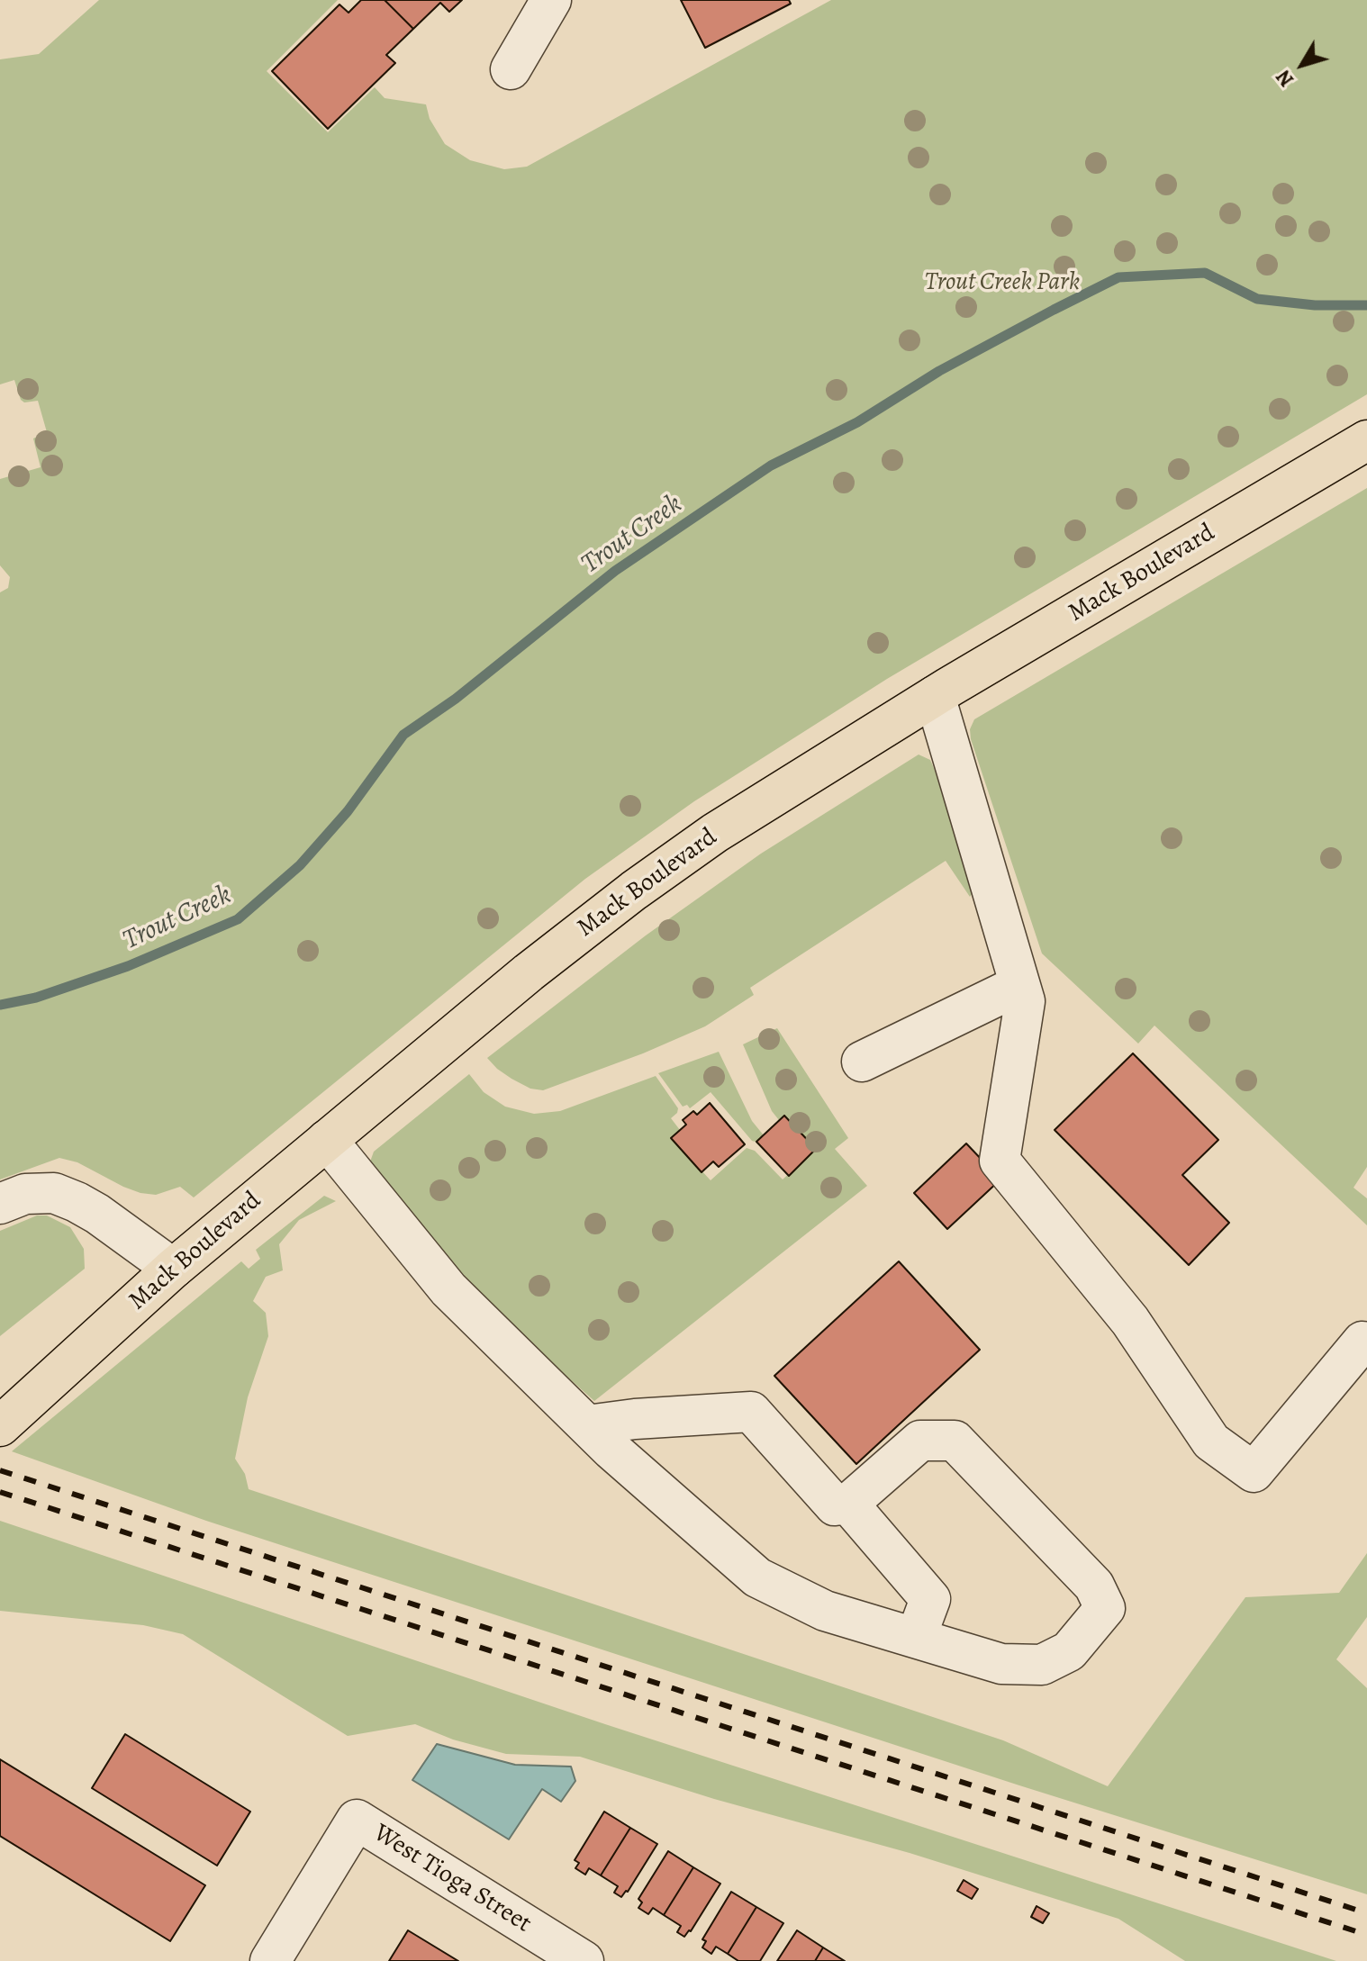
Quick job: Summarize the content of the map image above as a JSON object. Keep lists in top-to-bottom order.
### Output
{
  "streets": {
    "main road": ["Mack Boulevard"],
    "street": ["West Tioga Street"]
  },
  "water": ["Trout Creek"],
  "parks": ["Trout Creek Park"],
  "north": "bottom left"
}
